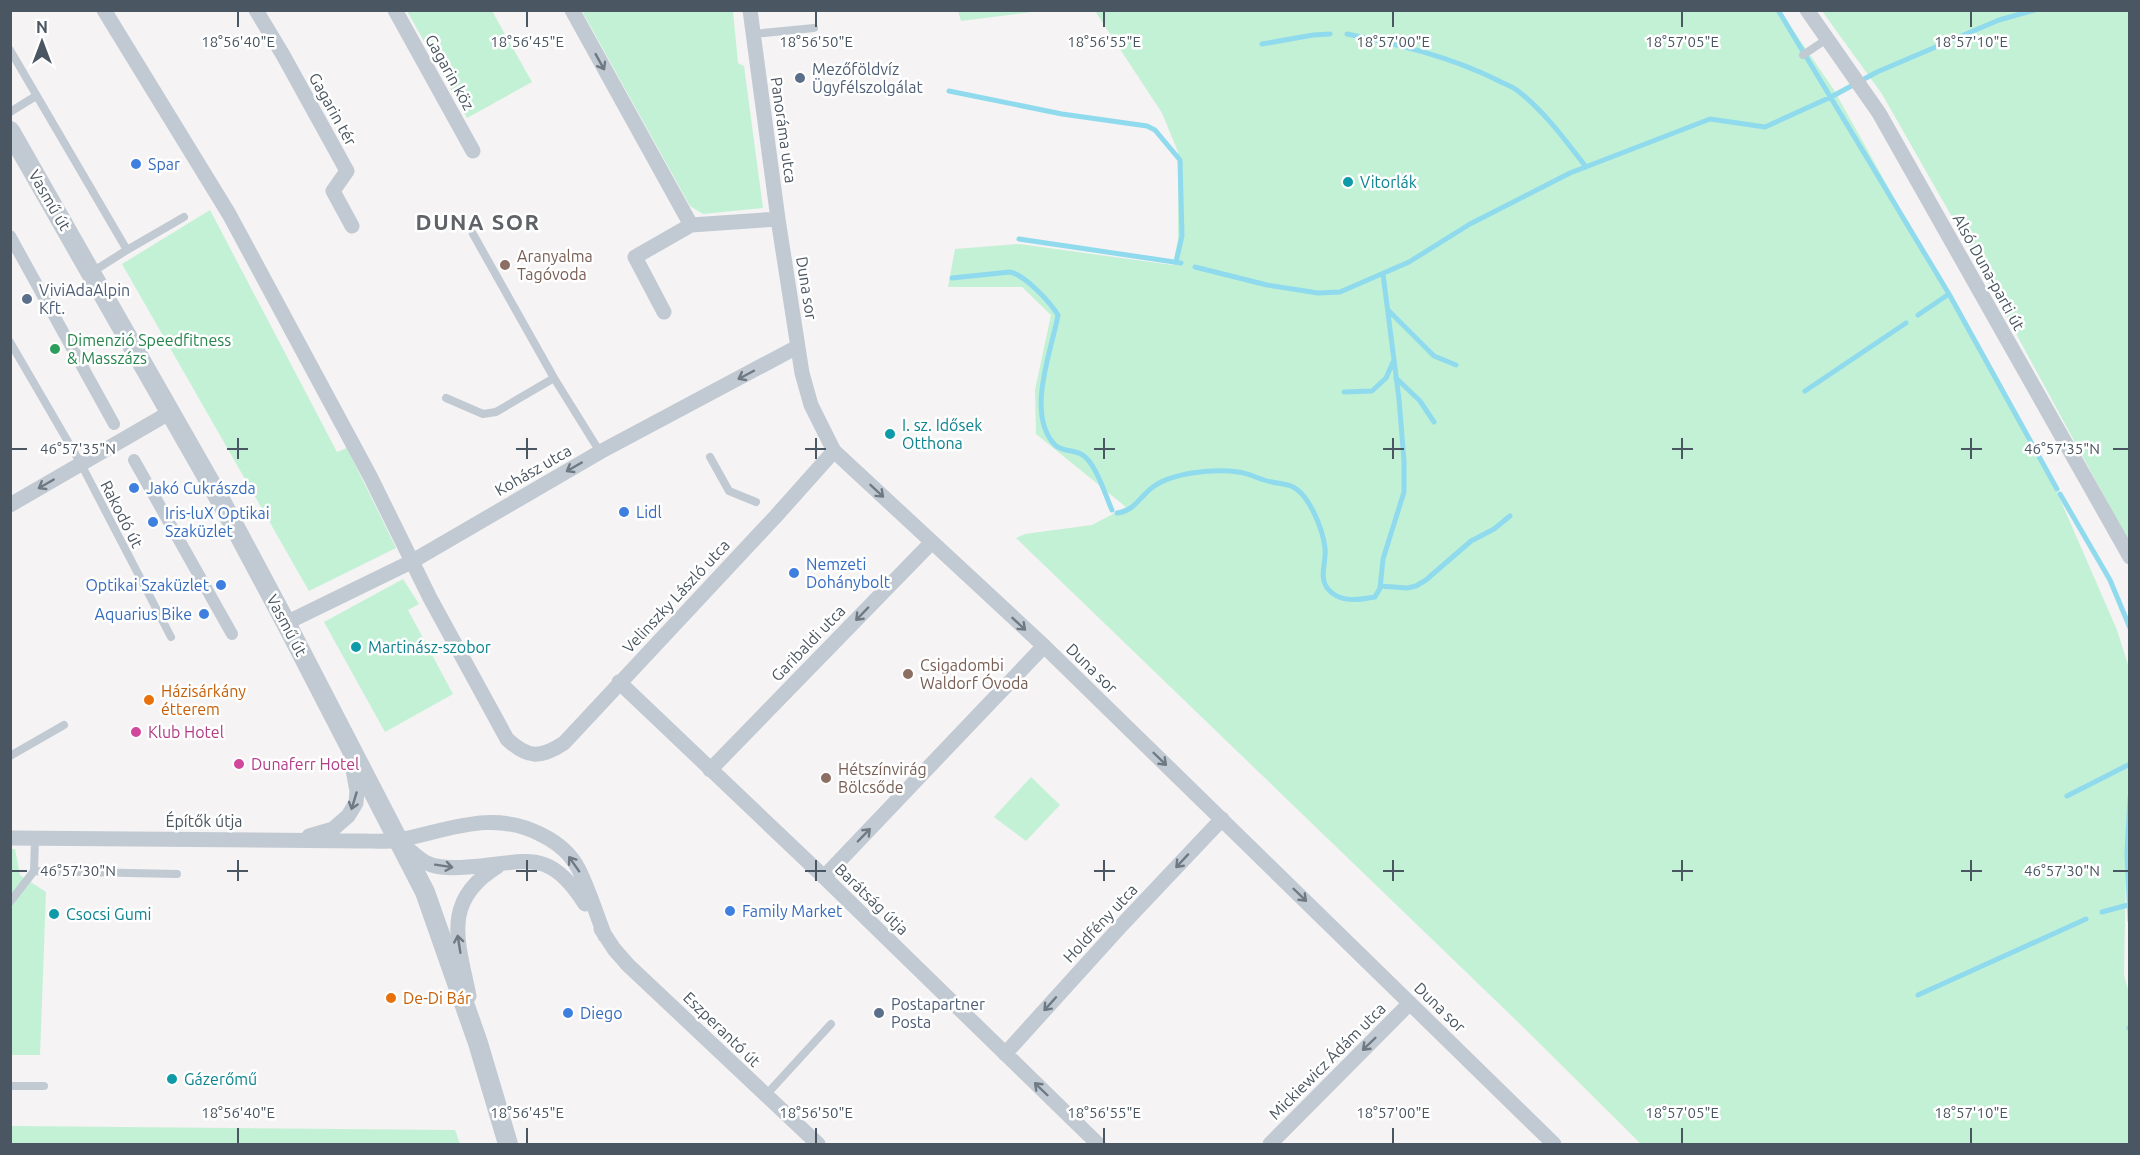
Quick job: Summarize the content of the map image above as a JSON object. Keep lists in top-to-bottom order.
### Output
{
  "streets": {
    "street": [
      "Gagarin köz",
      "Gagarin tér",
      "Panoráma utca",
      "Vasmű út",
      "Alsó Duna-parti út",
      "Duna sor",
      "Kohász utca",
      "Velinszky László utca",
      "Garibaldi utca",
      "Építők útja",
      "Barátság útja",
      "Holdfény utca",
      "Eszperantó út",
      "Mickiewicz Ádám utca"
    ],
    "lane": ["Rakodó út"]
  },
  "crossings": [
    ["Panoráma utca", "Duna sor"],
    ["Vasmű út", "Kohász utca"],
    ["Vasmű út", "Építők útja"],
    ["Vasmű út", "Eszperantó út"],
    ["Duna sor", "Kohász utca"],
    ["Duna sor", "Velinszky László utca"],
    ["Duna sor", "Garibaldi utca"],
    ["Duna sor", "Holdfény utca"],
    ["Duna sor", "Mickiewicz Ádám utca"],
    ["Kohász utca", "Velinszky László utca"],
    ["Velinszky László utca", "Barátság útja"],
    ["Garibaldi utca", "Barátság útja"],
    ["Építők útja", "Eszperantó út"],
    ["Barátság útja", "Holdfény utca"]
  ],
  "one_way": [
    "Duna sor",
    "Kohász utca",
    "Garibaldi utca",
    "Holdfény utca",
    "Mickiewicz Ádám utca"
  ],
  "districts": ["DUNA SOR"],
  "places": [
    "Mezőföldvíz Ügyfélszolgálat",
    "Spar",
    "Vitorlák",
    "Aranyalma Tagóvoda",
    "ViviAdaAlpin Kft.",
    "Dimenzió Speedfitness & Masszázs",
    "I. sz. Idősek Otthona",
    "Jakó Cukrászda",
    "Lidl",
    "Iris-luX Optikai Szaküzlet",
    "Nemzeti Dohánybolt",
    "Optikai Szaküzlet",
    "Aquarius Bike",
    "Martinász-szobor",
    "Csigadombi Waldorf Óvoda",
    "Házisárkány étterem",
    "Klub Hotel",
    "Dunaferr Hotel",
    "Hétszínvirág Bölcsőde",
    "Family Market",
    "Csocsi Gumi",
    "De-Di Bár",
    "Diego",
    "Postapartner Posta",
    "Gázerőmű"
  ],
  "north": "top",
  "coordinates": [
    "18°56'40\"E",
    "18°56'45\"E",
    "18°56'50\"E",
    "18°56'55\"E",
    "18°57'00\"E",
    "18°57'05\"E",
    "18°57'10\"E",
    "46°57'35\"N",
    "46°57'30\"N"
  ]
}
